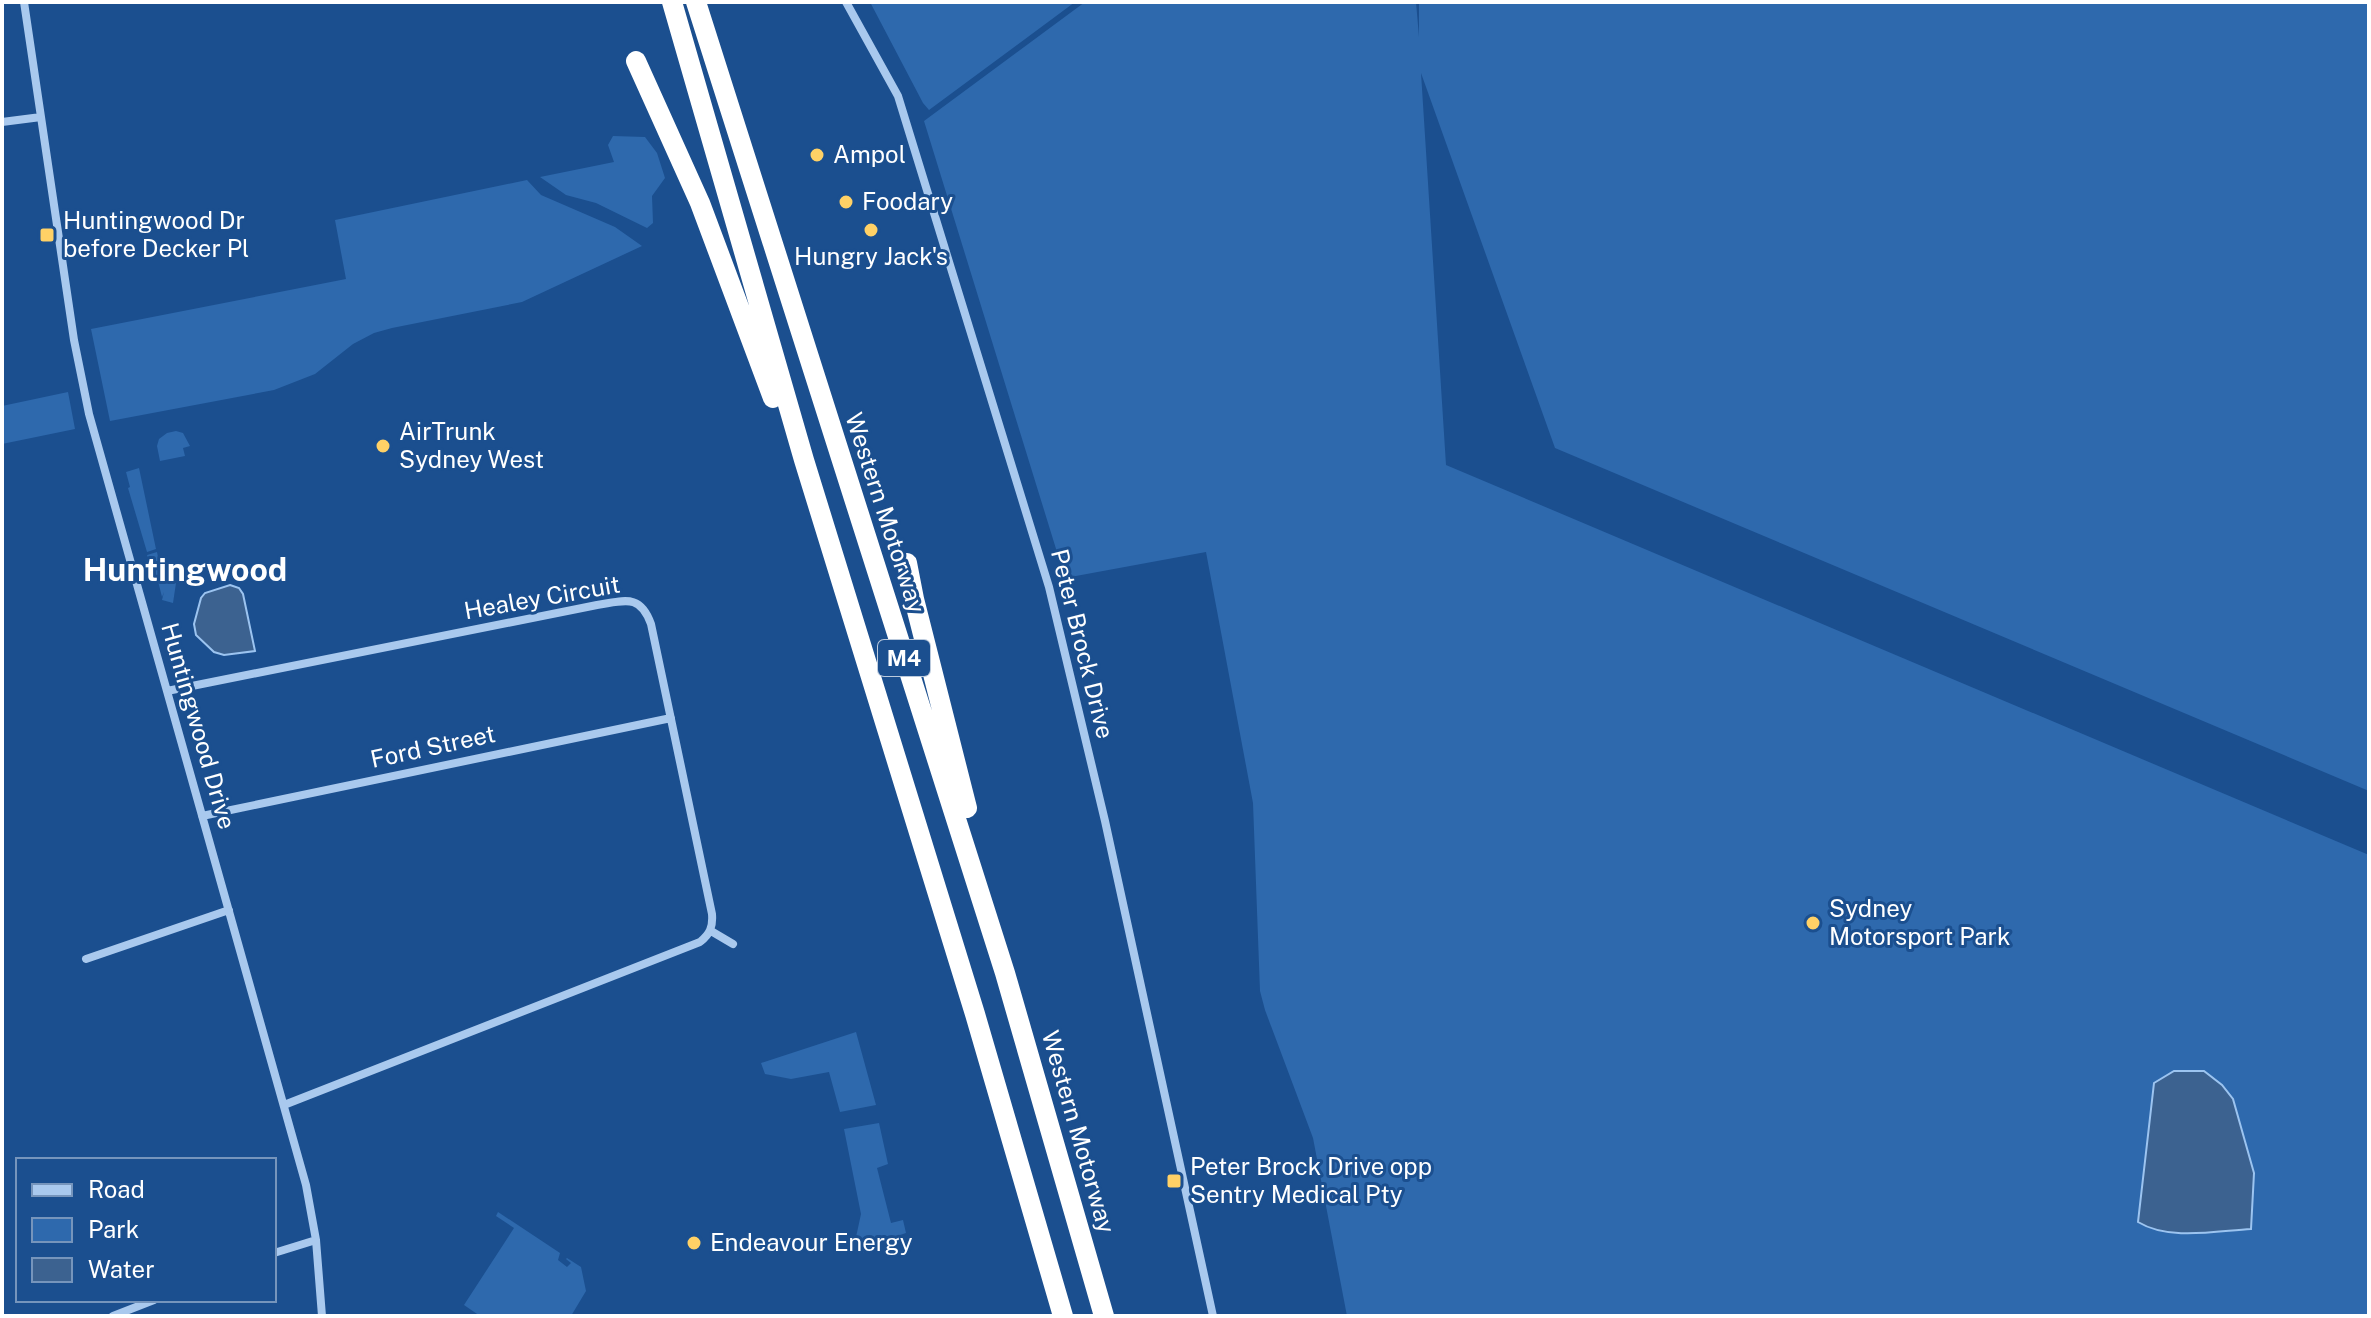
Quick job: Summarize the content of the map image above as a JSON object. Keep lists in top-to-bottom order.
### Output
{
  "streets": {
    "highway": ["Western Motorway", "M4"],
    "street": [
      "Healey Circuit",
      "Peter Brock Drive",
      "Huntingwood Drive",
      "Ford Street"
    ]
  },
  "crossings": [
    ["Healey Circuit", "Huntingwood Drive"],
    ["Healey Circuit", "Ford Street"],
    ["Huntingwood Drive", "Ford Street"]
  ],
  "districts": ["Huntingwood"],
  "places": {
    "other": [
      "Ampol",
      "Foodary",
      "Hungry Jack's",
      "AirTrunk Sydney West",
      "Sydney Motorsport Park",
      "Endeavour Energy"
    ],
    "transit": ["Huntingwood Dr before Decker Pl", "Peter Brock Drive opp Sentry Medical Pty"]
  },
  "legend": ["Road", "Park", "Water"]
}
